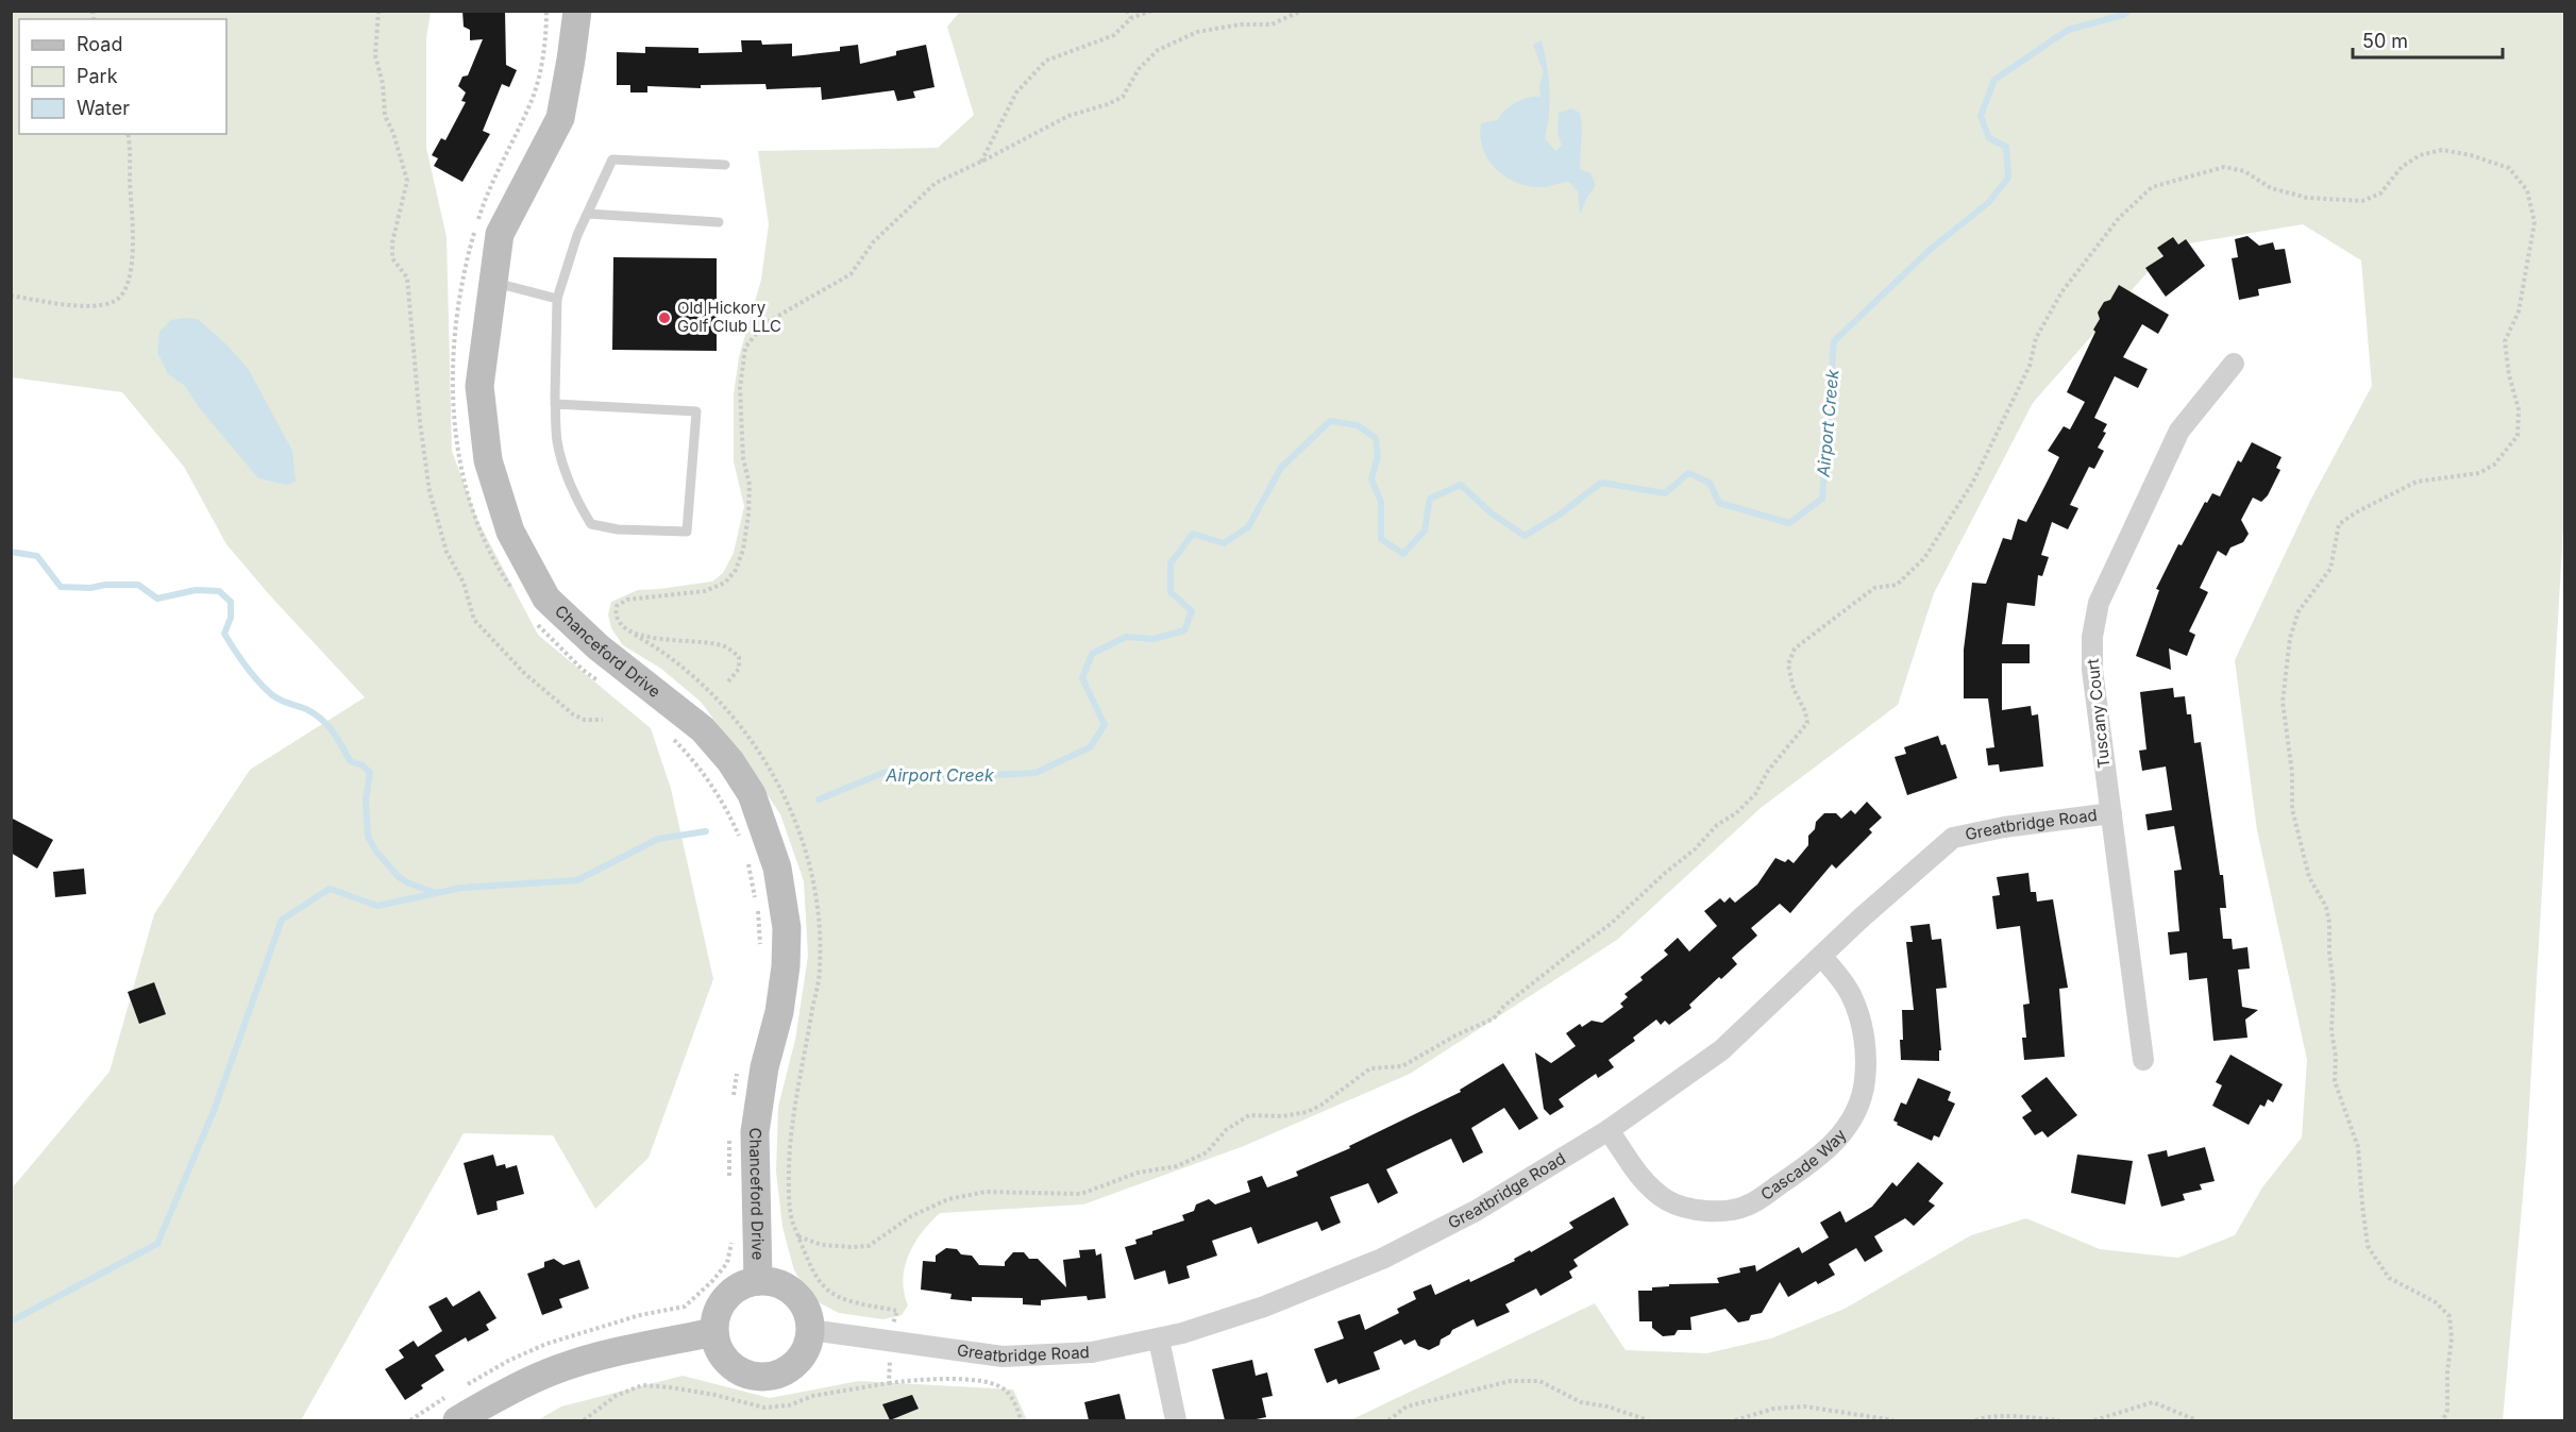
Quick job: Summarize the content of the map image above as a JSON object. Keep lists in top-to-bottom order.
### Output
{
  "streets": {
    "street": [
      "Chanceford Drive",
      "Tuscany Court",
      "Greatbridge Road",
      "Cascade Way"
    ]
  },
  "crossings": [
    ["Chanceford Drive", "Greatbridge Road"],
    ["Tuscany Court", "Greatbridge Road"],
    ["Greatbridge Road", "Cascade Way"]
  ],
  "water": ["Airport Creek"],
  "places": ["Old Hickory Golf Club LLC"],
  "legend": ["Road", "Park", "Water"],
  "scale_bar": "50 m"
}
